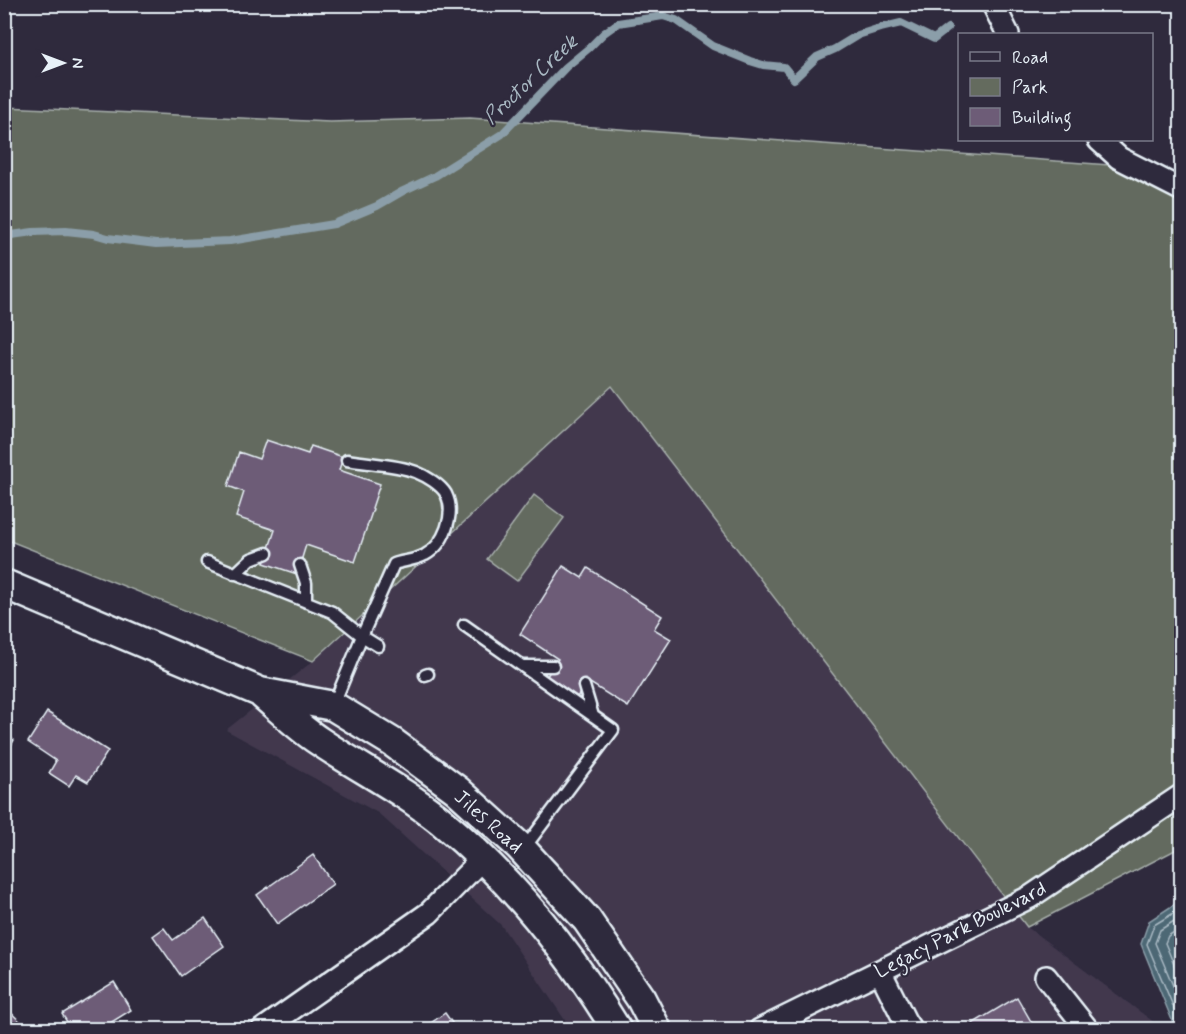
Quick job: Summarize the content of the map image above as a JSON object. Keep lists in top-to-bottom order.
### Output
{
  "streets": {
    "street": ["Jiles Road", "Legacy Park Boulevard"]
  },
  "water": ["Proctor Creek"],
  "legend": ["Road", "Park", "Building"],
  "north": "right"
}
